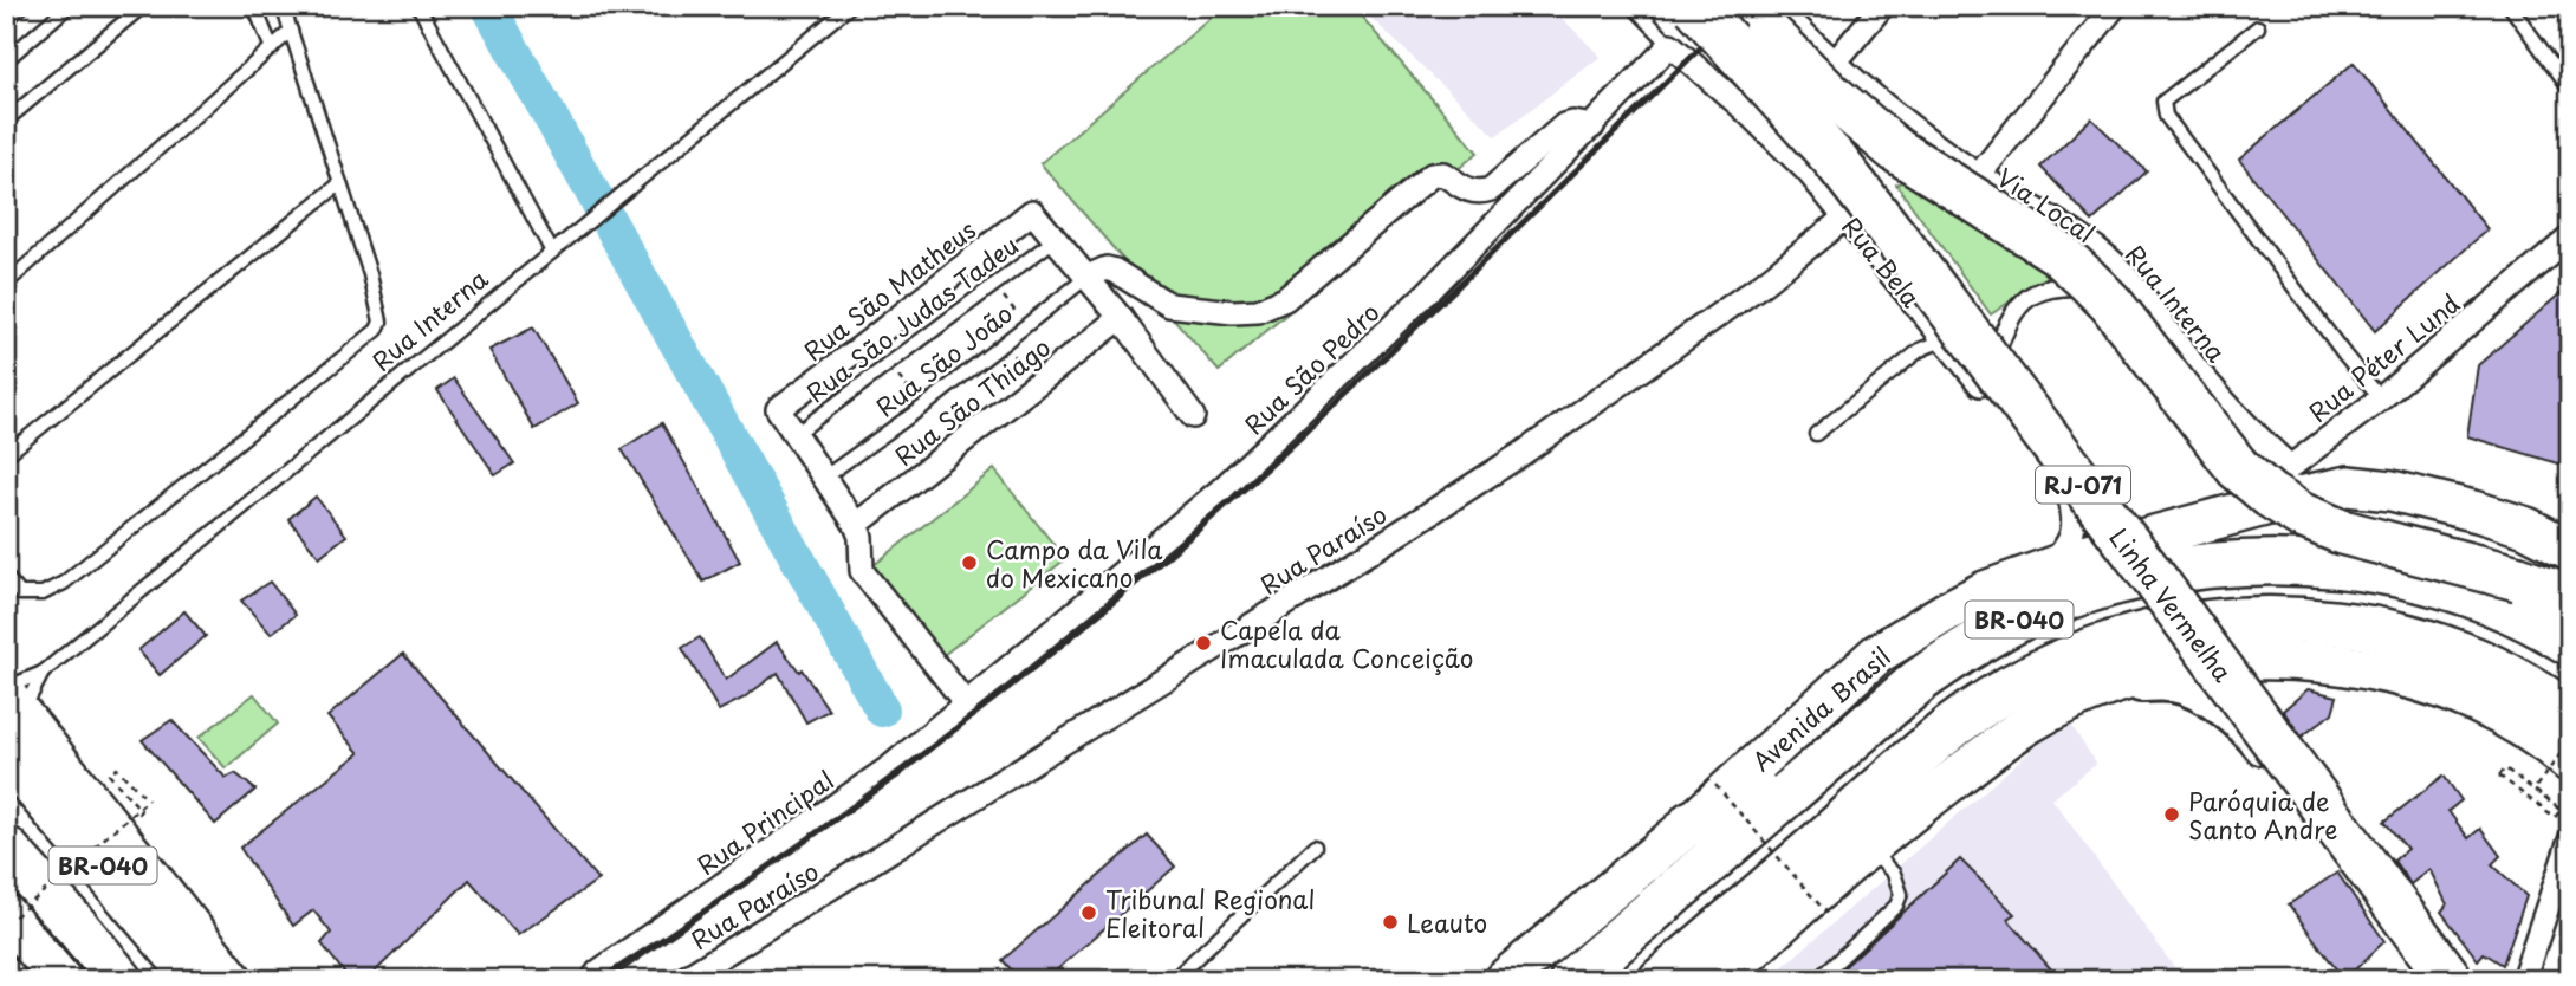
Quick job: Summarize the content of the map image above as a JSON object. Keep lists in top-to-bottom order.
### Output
{
  "streets": {
    "highway": [
      "RJ-071",
      "Linha Vermelha",
      "BR-040",
      "Avenida Brasil"
    ],
    "street": [
      "Via Local",
      "Rua Bela",
      "Rua São Matheus",
      "Rua Interna",
      "Rua Péter Lund",
      "Rua São Pedro",
      "Rua São Thiago",
      "Rua Paraíso",
      "Rua Principal"
    ],
    "lane": ["Rua São Judas Tadeu", "Rua São João"]
  },
  "crossings": [
    ["Via Local", "Rua Interna"],
    ["Via Local", "Rua Péter Lund"],
    ["Rua Bela", "Rua São Pedro"],
    ["Rua Bela", "Rua Paraíso"],
    ["Rua Bela", "Avenida Brasil"],
    ["Rua São Matheus", "Rua São Judas Tadeu"],
    ["Rua Interna", "Rua Péter Lund"],
    ["Rua Péter Lund", "Avenida Brasil"],
    ["Rua São Pedro", "Rua Principal"]
  ],
  "places": [
    "Campo da Vila do Mexicano",
    "Capela da Imaculada Conceição",
    "Paróquia de Santo Andre",
    "Tribunal Regional Eleitoral",
    "Leauto"
  ]
}
